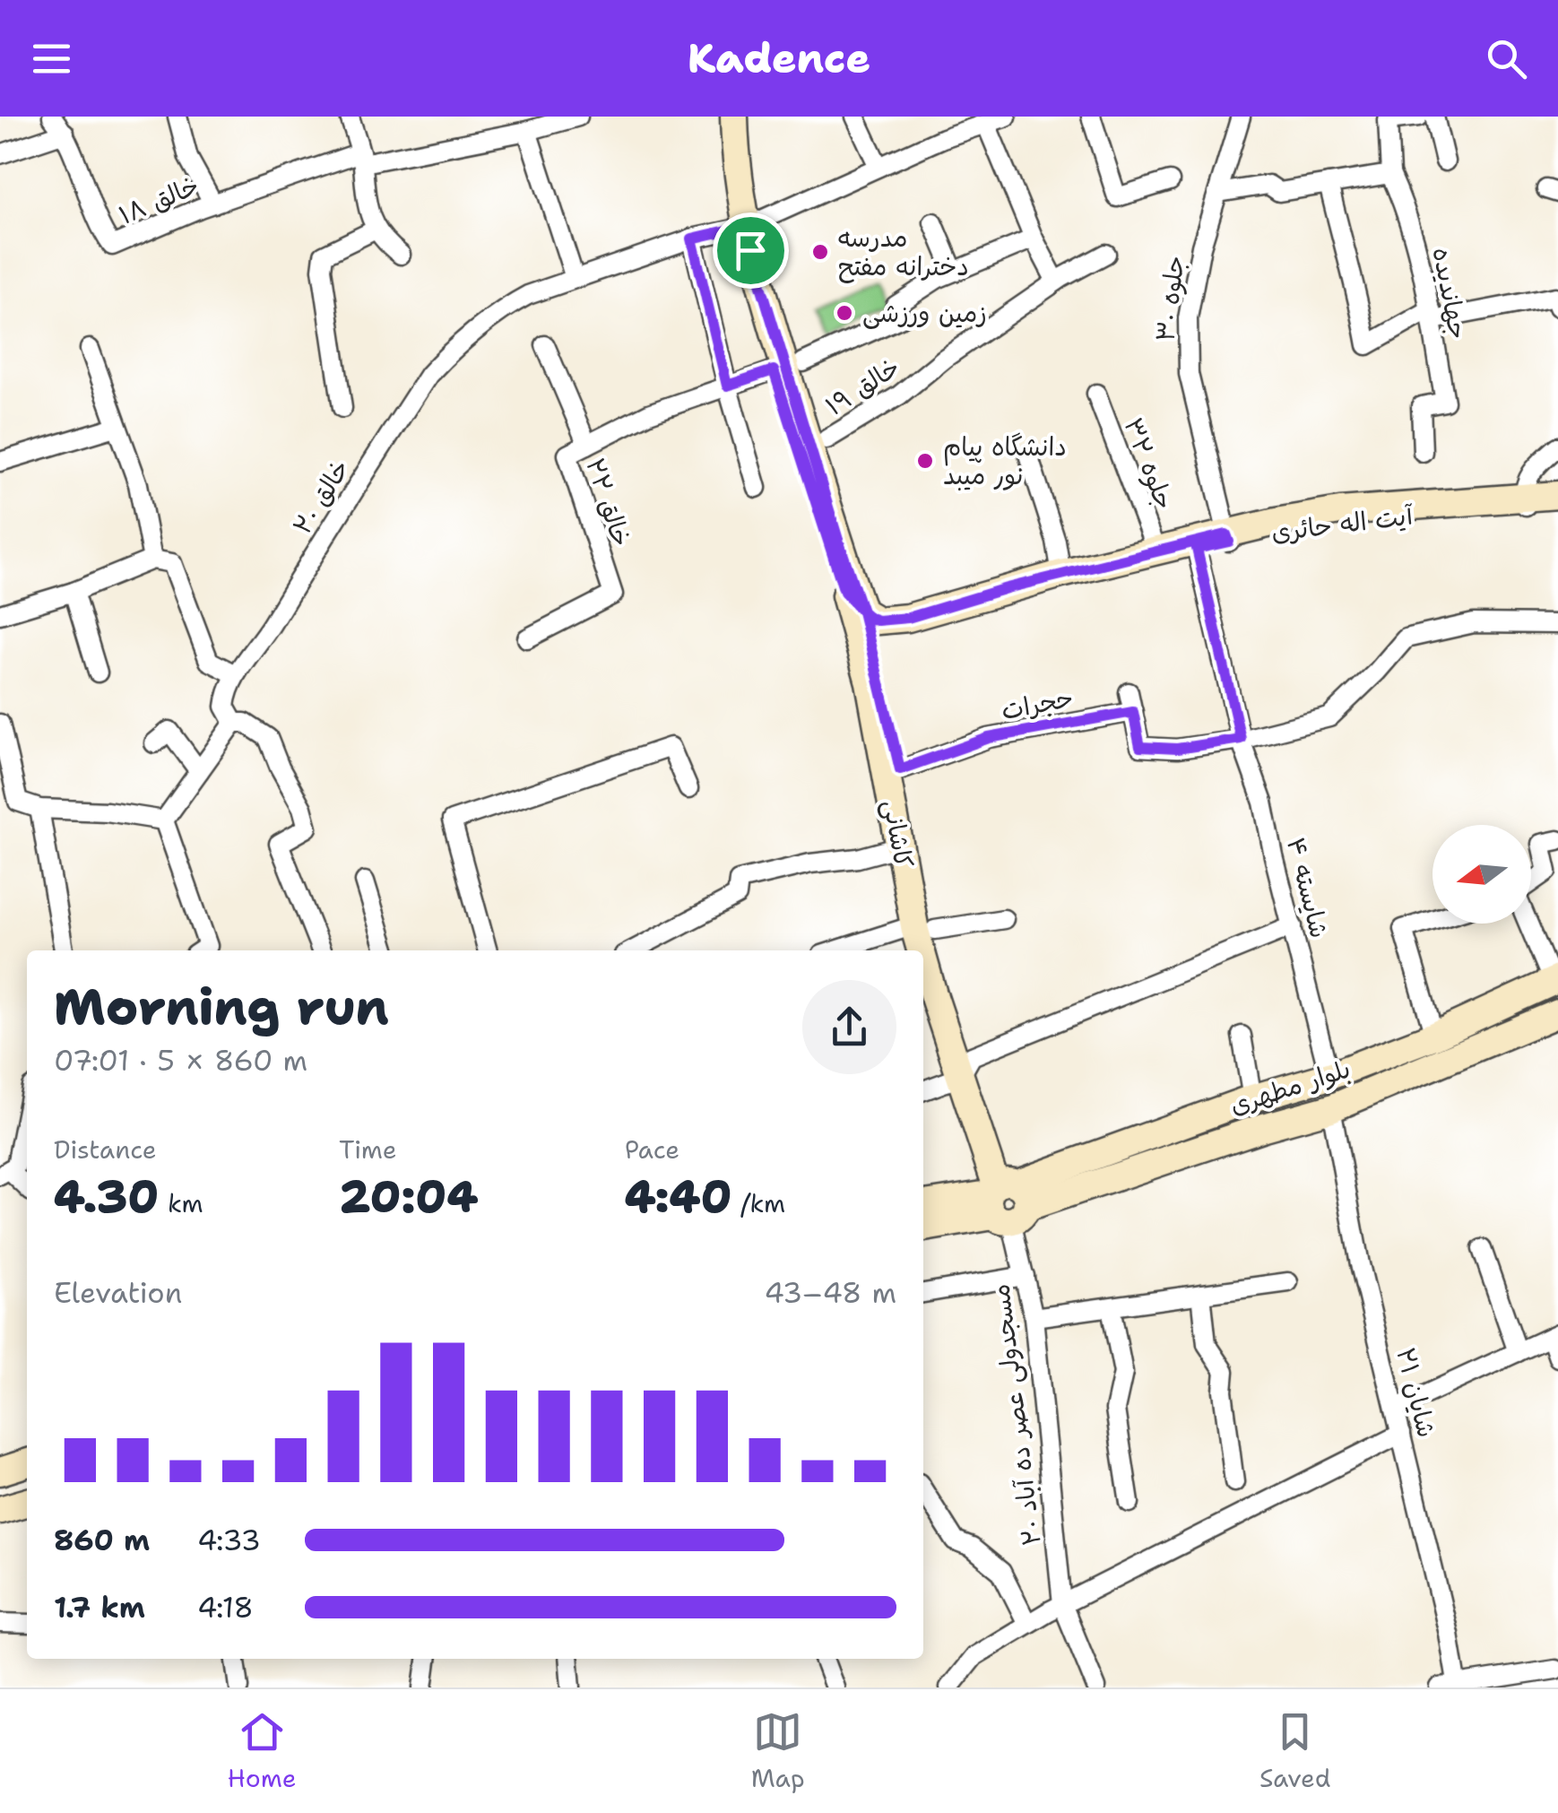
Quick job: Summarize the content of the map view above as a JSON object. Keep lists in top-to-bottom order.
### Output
{
  "streets": {
    "street": [
      "خالق ۱۸",
      "جهاندیده",
      "جلوه ۳۰",
      "خالق ۱۹",
      "جلوه ۳۲",
      "خالق ۲۰",
      "خالق ۲۲",
      "آیت اله حائری",
      "حجرات",
      "کاشانی",
      "شایسته ۴",
      "بلوار مطهری",
      "شایان ۲۱",
      "مسجدولی عصر ده آباد ۲۰"
    ]
  },
  "crossings": [
    ["جلوه ۳۰", "آیت اله حائری"],
    ["جلوه ۳۲", "آیت اله حائری"],
    ["خالق ۲۰", "کاشانی"],
    ["خالق ۲۲", "کاشانی"],
    ["آیت اله حائری", "کاشانی"],
    ["آیت اله حائری", "شایسته ۴"],
    ["حجرات", "کاشانی"],
    ["کاشانی", "بلوار مطهری"],
    ["کاشانی", "مسجدولی عصر ده آباد ۲۰"],
    ["شایسته ۴", "بلوار مطهری"],
    ["بلوار مطهری", "شایان ۲۱"],
    ["بلوار مطهری", "مسجدولی عصر ده آباد ۲۰"]
  ],
  "places": ["مدرسه دخترانه مفتح", "زمین ورزشی", "دانشگاه پیام نور میبد"],
  "north": "left",
  "page": {
    "header": "Kadence",
    "heading": ["Morning run", "07:01 · 5 × 860 m"],
    "stats": [
      ["Distance", "4.30 km"],
      ["Time", "20:04"],
      ["Pace", "4:40 /km"]
    ],
    "chart": ["Elevation", "43–48 m"],
    "list": [
      {
        "name": "860 m",
        "note": "4:33"
      },
      {
        "name": "1.7 km",
        "note": "4:18"
      }
    ],
    "tabs": ["Home", "Map", "Saved"]
  }
}
